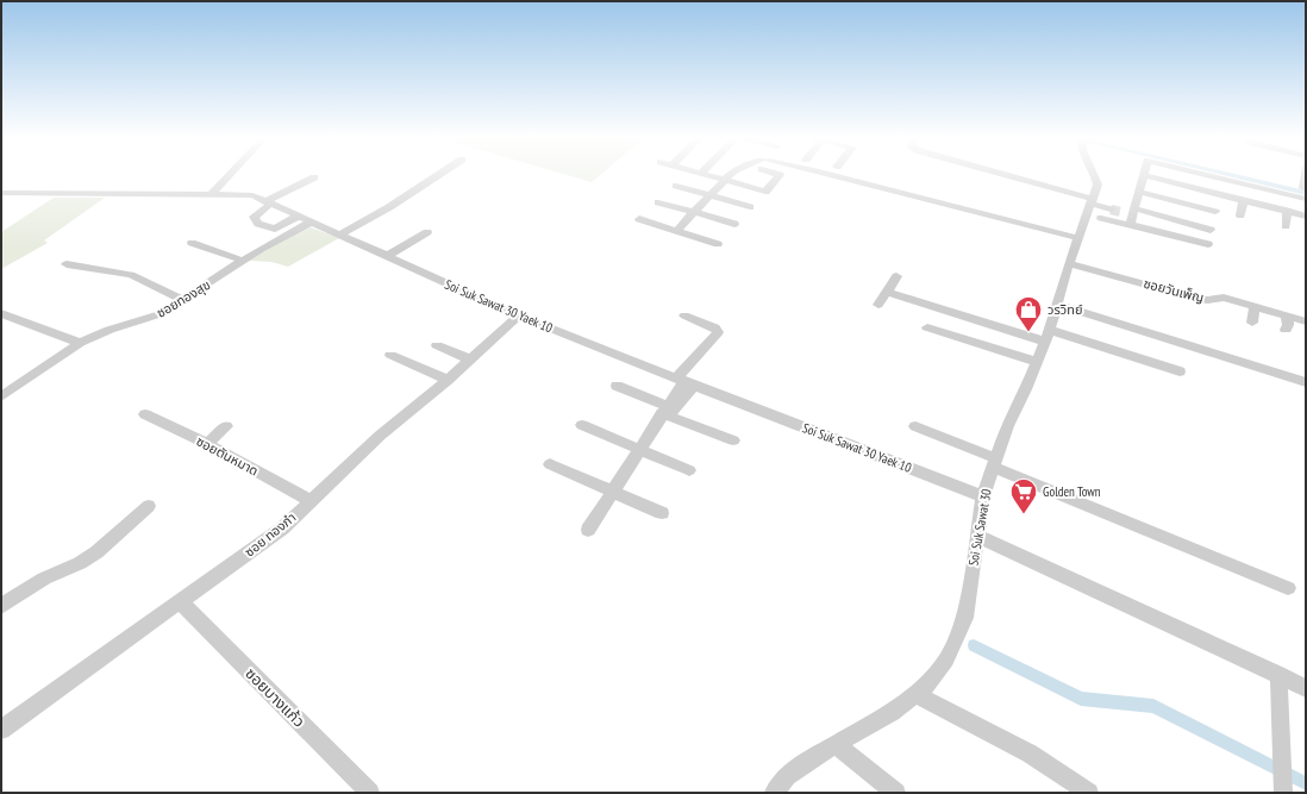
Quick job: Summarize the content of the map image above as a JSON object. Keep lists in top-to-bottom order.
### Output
{
  "streets": {
    "street": [
      "ซอยวันเพ็ญ",
      "ซอยทองสุข",
      "Soi Suk Sawat 30 Yaek 10",
      "ซอยตันหมาด",
      "Soi Suk Sawat 30",
      "ซอย ทองภํา",
      "ซอยบางแก้ว"
    ]
  },
  "crossings": [
    ["ซอยวันเพ็ญ", "Soi Suk Sawat 30"],
    ["ซอยทองสุข", "Soi Suk Sawat 30 Yaek 10"],
    ["Soi Suk Sawat 30 Yaek 10", "Soi Suk Sawat 30"],
    ["Soi Suk Sawat 30 Yaek 10", "ซอย ทองภํา"],
    ["ซอยตันหมาด", "ซอย ทองภํา"],
    ["ซอย ทองภํา", "ซอยบางแก้ว"]
  ],
  "places": {
    "shop": ["วรวิทย์"],
    "supermarket": ["Golden Town"]
  }
}
